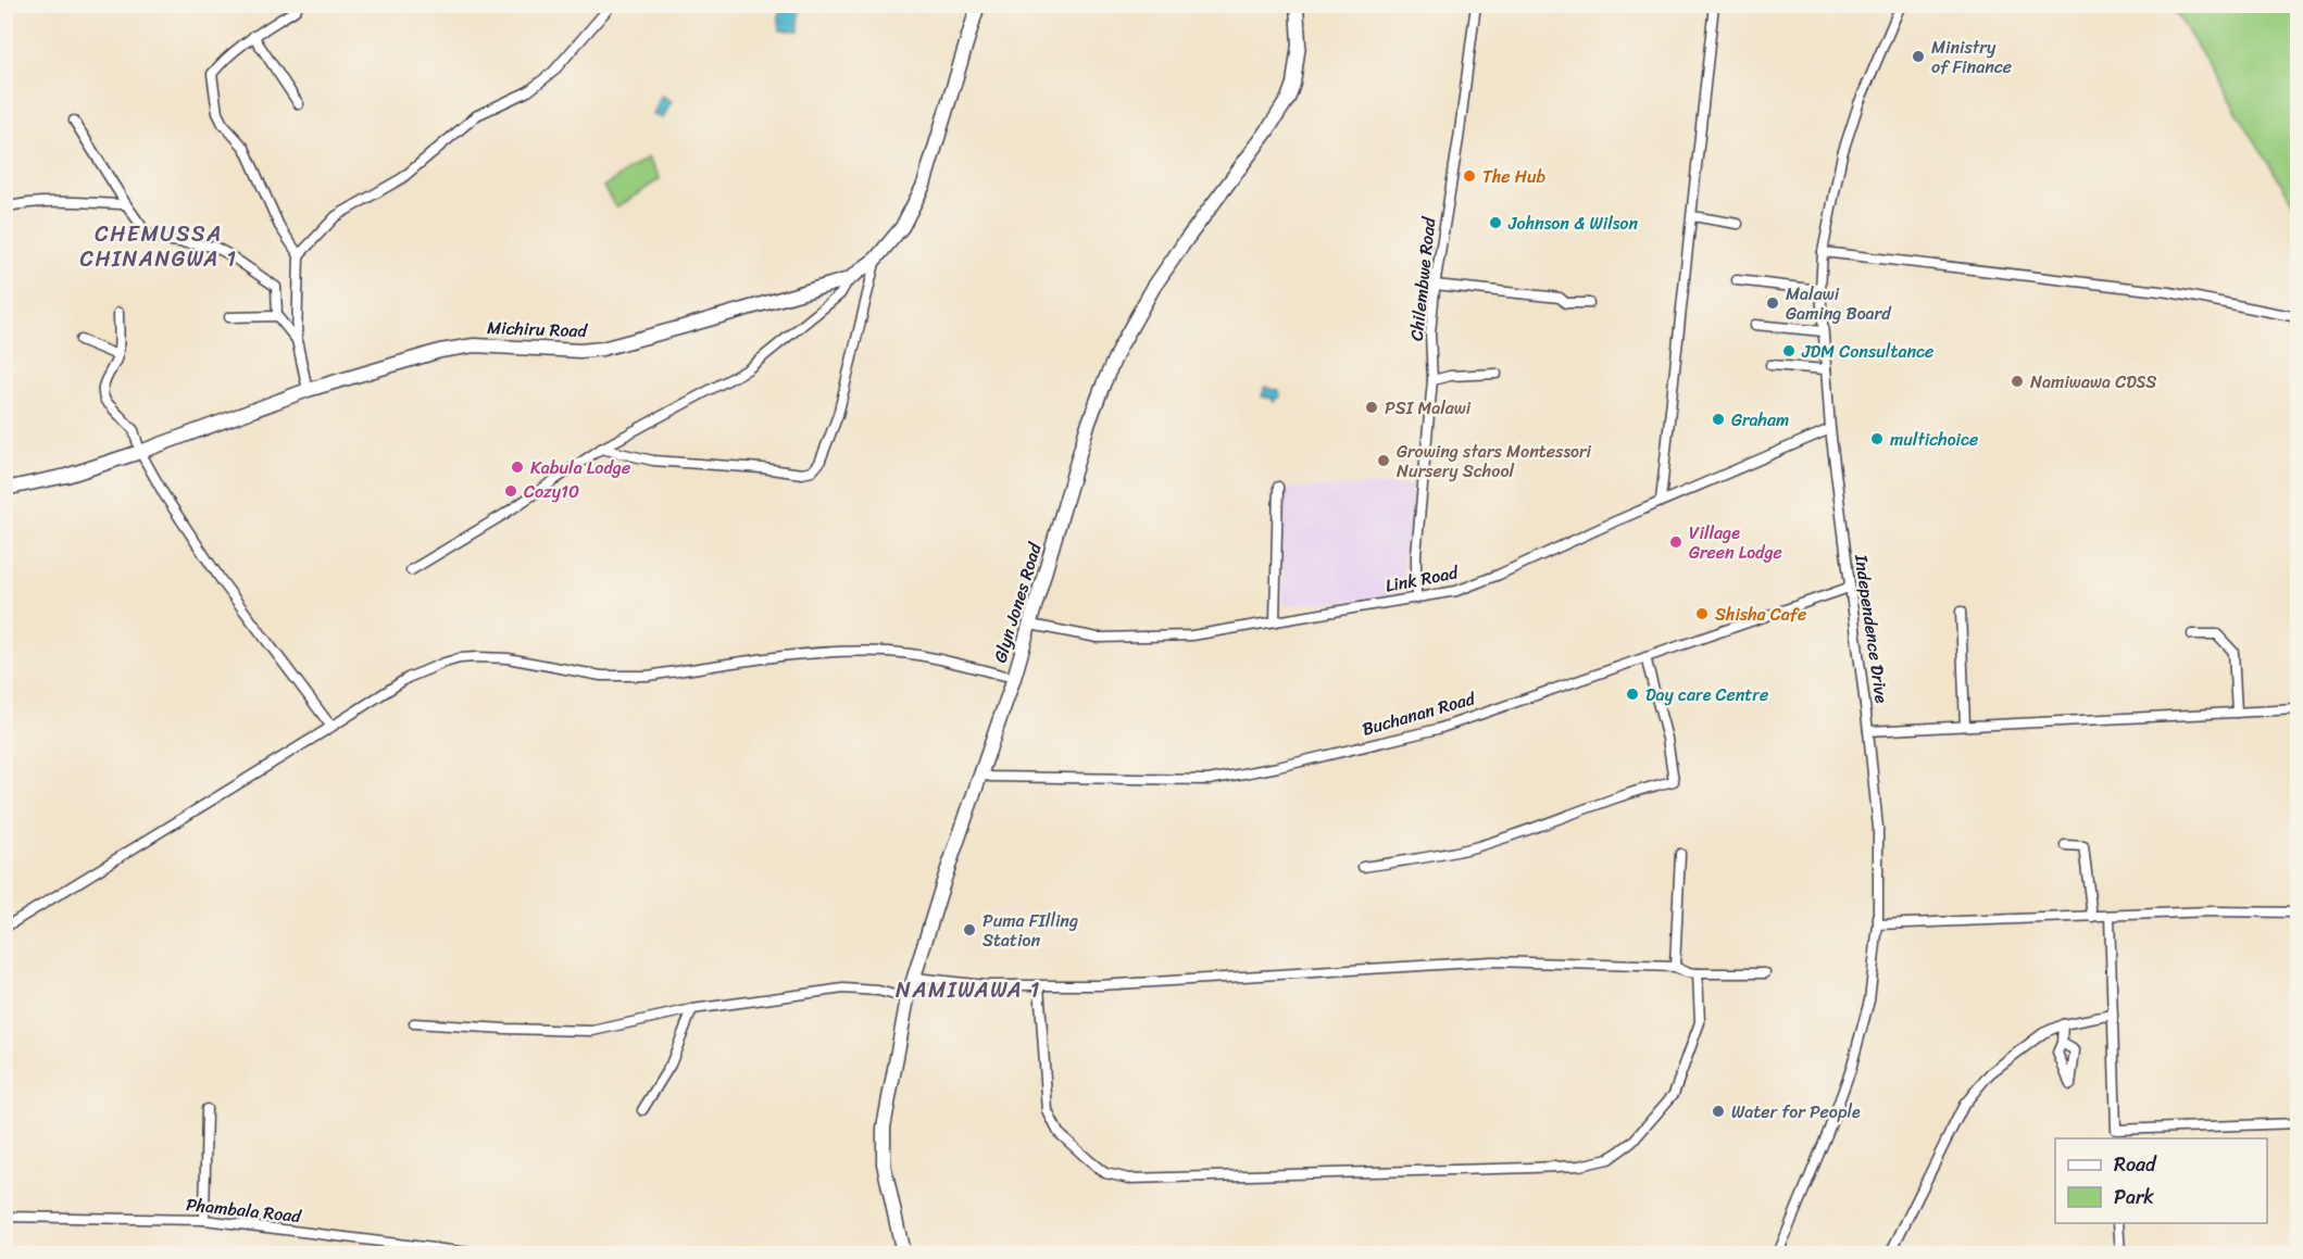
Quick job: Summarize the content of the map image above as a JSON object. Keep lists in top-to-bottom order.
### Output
{
  "streets": {
    "street": [
      "Chilembwe Road",
      "Michiru Road",
      "Link Road",
      "Glyn Jones Road",
      "Independence Drive",
      "Buchanan Road",
      "Phambala Road"
    ]
  },
  "crossings": [
    ["Chilembwe Road", "Link Road"],
    ["Link Road", "Glyn Jones Road"],
    ["Link Road", "Independence Drive"],
    ["Glyn Jones Road", "Buchanan Road"],
    ["Independence Drive", "Buchanan Road"]
  ],
  "districts": ["CHEMUSSA CHINANGWA 1", "NAMIWAWA 1"],
  "places": [
    "Ministry of Finance",
    "The Hub",
    "Johnson & Wilson",
    "Malawi Gaming Board",
    "JDM Consultance",
    "Namiwawa CDSS",
    "PSI Malawi",
    "Graham",
    "multichoice",
    "Growing stars Montessori Nursery School",
    "Kabula Lodge",
    "Cozy10",
    "Village Green Lodge",
    "Shisha Cafe",
    "Day care Centre",
    "Puma FIlling Station",
    "Water for People"
  ],
  "legend": ["Road", "Park"]
}
